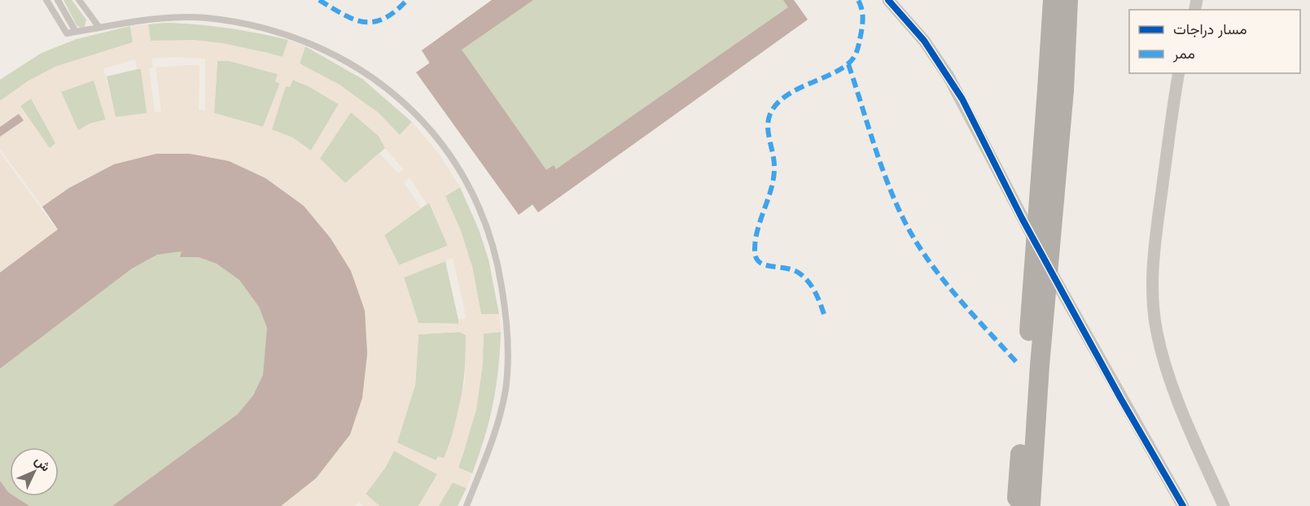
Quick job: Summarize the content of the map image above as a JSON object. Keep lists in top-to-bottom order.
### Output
{
  "legend": ["مسار دراجات", "ممر"],
  "north": "top right"
}
